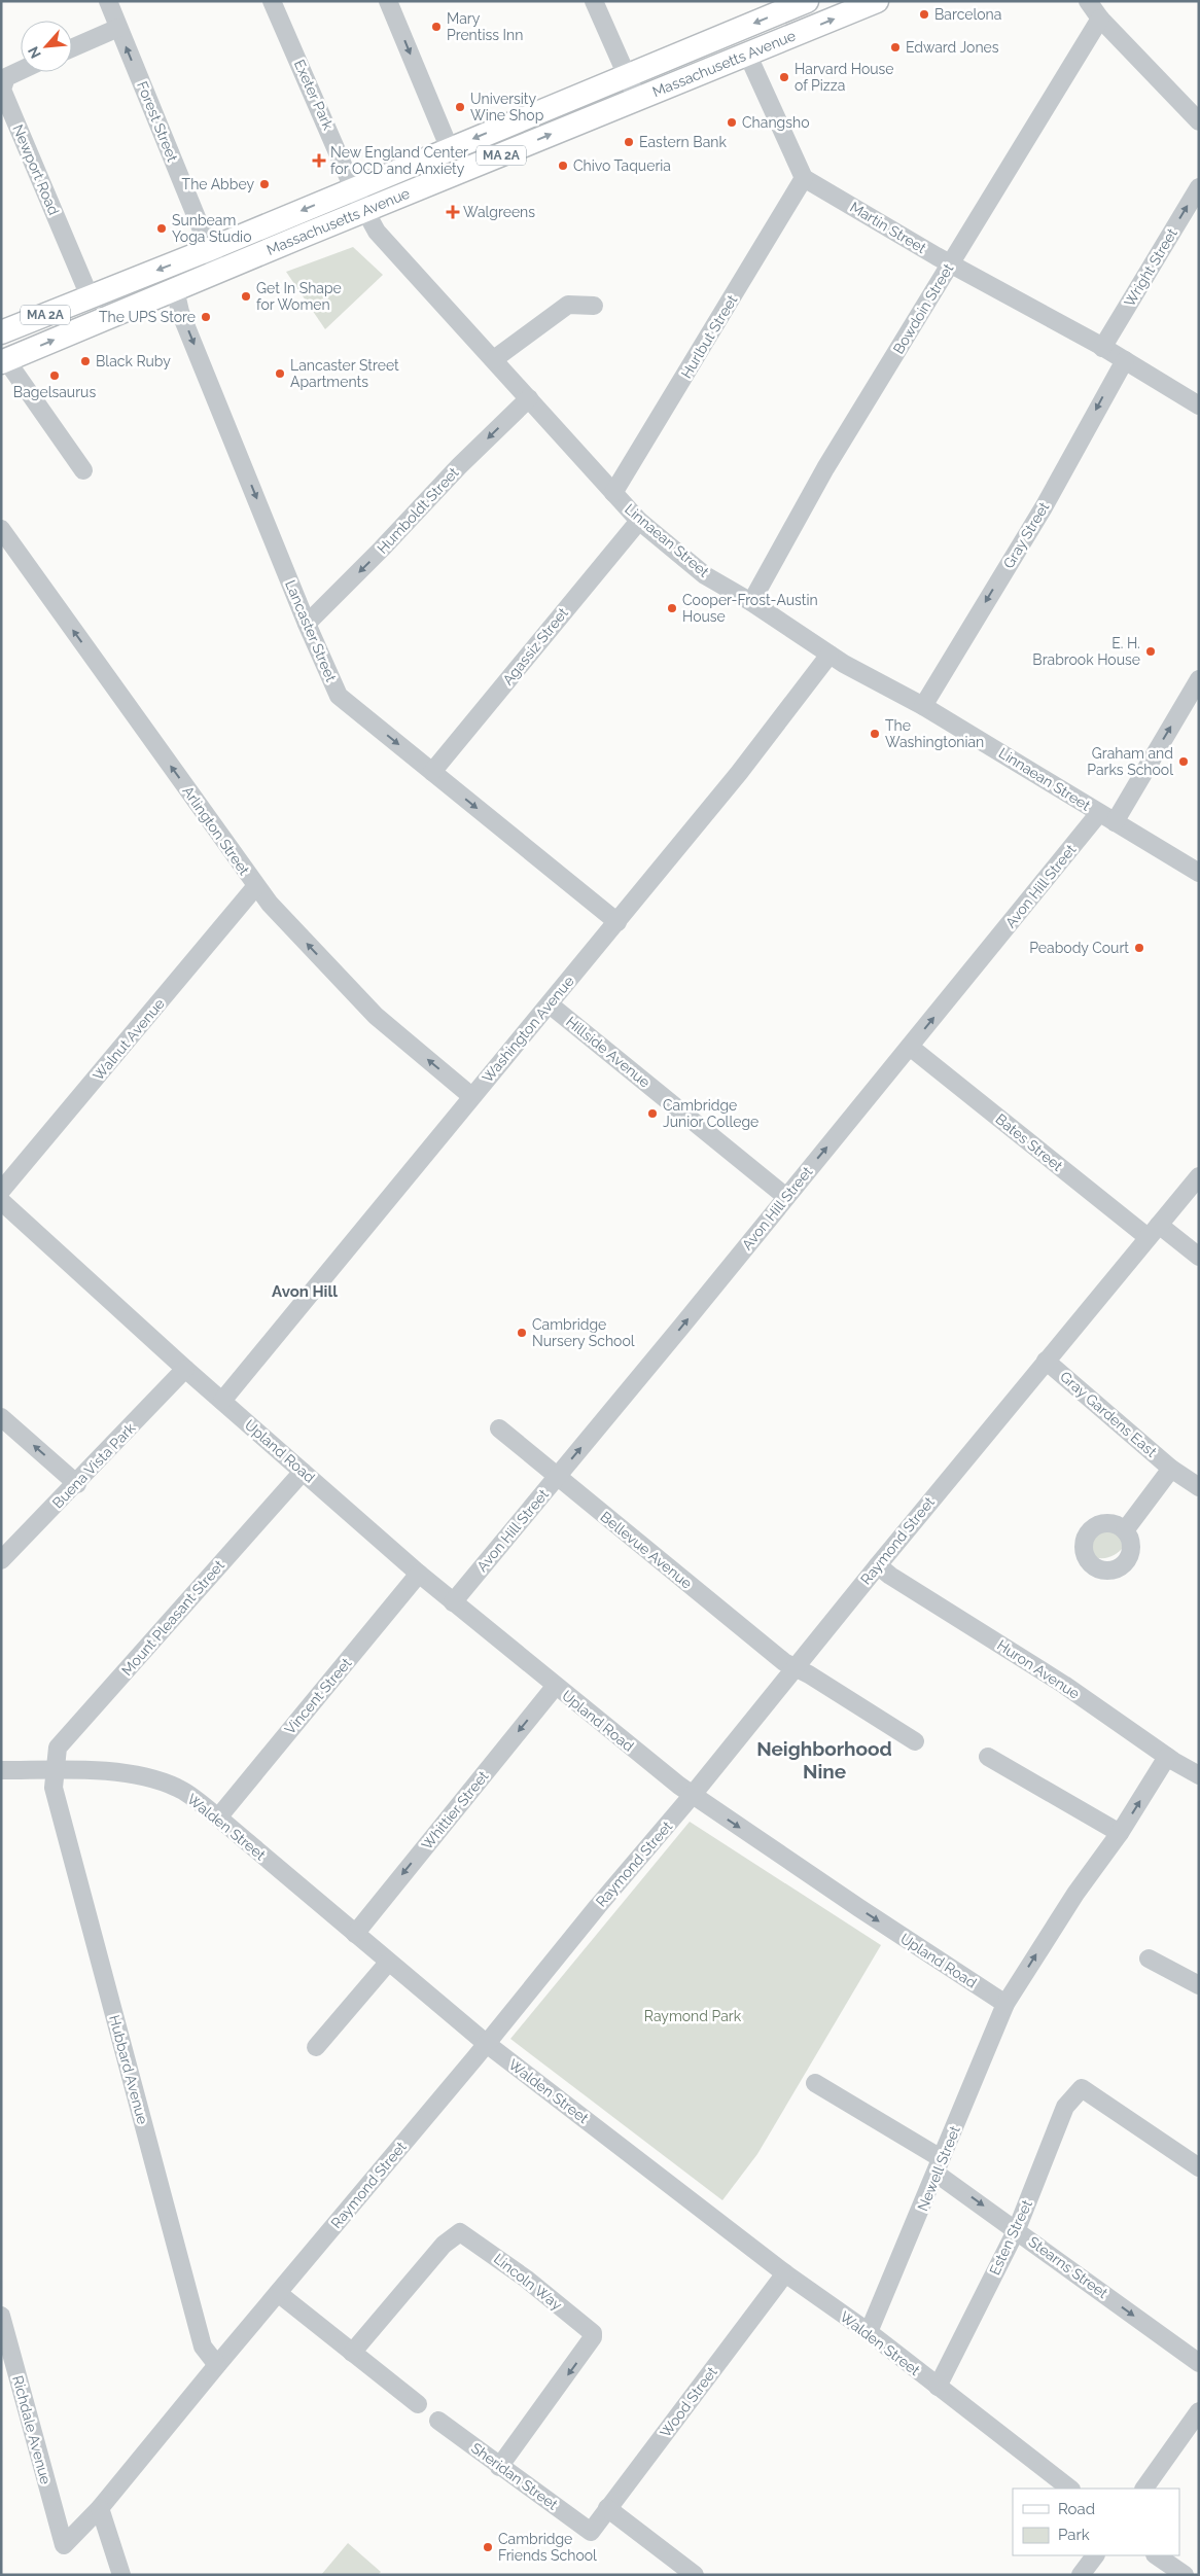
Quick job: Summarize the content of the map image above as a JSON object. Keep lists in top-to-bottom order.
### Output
{
  "streets": {
    "main road": ["Massachusetts Avenue", "MA 2A"],
    "street": [
      "Exeter Park",
      "Forest Street",
      "Newport Road",
      "Martin Street",
      "Wright Street",
      "Bowdoin Street",
      "Hurlbut Street",
      "Humboldt Street",
      "Gray Street",
      "Linnaean Street",
      "Lancaster Street",
      "Agassiz Street",
      "Arlington Street",
      "Avon Hill Street",
      "Washington Avenue",
      "Walnut Avenue",
      "Hillside Avenue",
      "Bates Street",
      "Gray Gardens East",
      "Upland Road",
      "Buena Vista Park",
      "Raymond Street",
      "Bellevue Avenue",
      "Mount Pleasant Street",
      "Huron Avenue",
      "Vincent Street",
      "Whittier Street",
      "Walden Street",
      "Hubbard Avenue",
      "Newell Street",
      "Esten Street",
      "Stearns Street",
      "Lincoln Way",
      "Wood Street",
      "Richdale Avenue",
      "Sheridan Street"
    ]
  },
  "crossings": [
    ["Massachusetts Avenue", "Exeter Park"],
    ["Massachusetts Avenue", "Forest Street"],
    ["Massachusetts Avenue", "Newport Road"],
    ["Massachusetts Avenue", "Linnaean Street"],
    ["Massachusetts Avenue", "Lancaster Street"],
    ["Exeter Park", "Linnaean Street"],
    ["Martin Street", "Wright Street"],
    ["Martin Street", "Bowdoin Street"],
    ["Martin Street", "Hurlbut Street"],
    ["Martin Street", "Gray Street"],
    ["Bowdoin Street", "Linnaean Street"],
    ["Hurlbut Street", "Linnaean Street"],
    ["Humboldt Street", "Linnaean Street"],
    ["Humboldt Street", "Lancaster Street"],
    ["Gray Street", "Linnaean Street"],
    ["Linnaean Street", "Agassiz Street"],
    ["Linnaean Street", "Avon Hill Street"],
    ["Linnaean Street", "Washington Avenue"],
    ["Lancaster Street", "Agassiz Street"],
    ["Lancaster Street", "Washington Avenue"],
    ["Arlington Street", "Washington Avenue"],
    ["Arlington Street", "Walnut Avenue"],
    ["Avon Hill Street", "Hillside Avenue"],
    ["Avon Hill Street", "Bates Street"],
    ["Avon Hill Street", "Upland Road"],
    ["Avon Hill Street", "Bellevue Avenue"],
    ["Washington Avenue", "Hillside Avenue"],
    ["Washington Avenue", "Upland Road"],
    ["Bates Street", "Raymond Street"],
    ["Gray Gardens East", "Raymond Street"],
    ["Upland Road", "Buena Vista Park"],
    ["Upland Road", "Raymond Street"],
    ["Upland Road", "Mount Pleasant Street"],
    ["Upland Road", "Vincent Street"],
    ["Upland Road", "Whittier Street"],
    ["Upland Road", "Newell Street"],
    ["Raymond Street", "Bellevue Avenue"],
    ["Raymond Street", "Huron Avenue"],
    ["Raymond Street", "Walden Street"],
    ["Raymond Street", "Hubbard Avenue"],
    ["Raymond Street", "Richdale Avenue"],
    ["Mount Pleasant Street", "Walden Street"],
    ["Mount Pleasant Street", "Hubbard Avenue"],
    ["Vincent Street", "Walden Street"],
    ["Whittier Street", "Walden Street"],
    ["Walden Street", "Hubbard Avenue"],
    ["Walden Street", "Newell Street"],
    ["Walden Street", "Esten Street"],
    ["Walden Street", "Wood Street"],
    ["Newell Street", "Stearns Street"],
    ["Esten Street", "Stearns Street"],
    ["Lincoln Way", "Sheridan Street"],
    ["Wood Street", "Sheridan Street"]
  ],
  "one_way": [
    "Forest Street",
    "Wright Street",
    "Humboldt Street",
    "Gray Street",
    "Lancaster Street",
    "Arlington Street",
    "Avon Hill Street",
    "Whittier Street",
    "Stearns Street"
  ],
  "districts": ["Avon Hill", "Neighborhood Nine"],
  "parks": ["Raymond Park"],
  "places": {
    "other": [
      "Barcelona",
      "Mary Prentiss Inn",
      "Edward Jones",
      "Harvard House of Pizza",
      "University Wine Shop",
      "Changsho",
      "Eastern Bank",
      "Chivo Taqueria",
      "The Abbey",
      "Sunbeam Yoga Studio",
      "Get In Shape for Women",
      "The UPS Store",
      "Black Ruby",
      "Lancaster Street Apartments",
      "Bagelsaurus",
      "Cooper-Frost-Austin House",
      "E. H. Brabrook House",
      "The Washingtonian",
      "Graham and Parks School",
      "Peabody Court",
      "Cambridge Junior College",
      "Cambridge Nursery School",
      "Cambridge Friends School"
    ],
    "health": ["New England Center for OCD and Anxiety", "Walgreens"]
  },
  "legend": ["Road", "Park"],
  "north": "bottom left"
}
